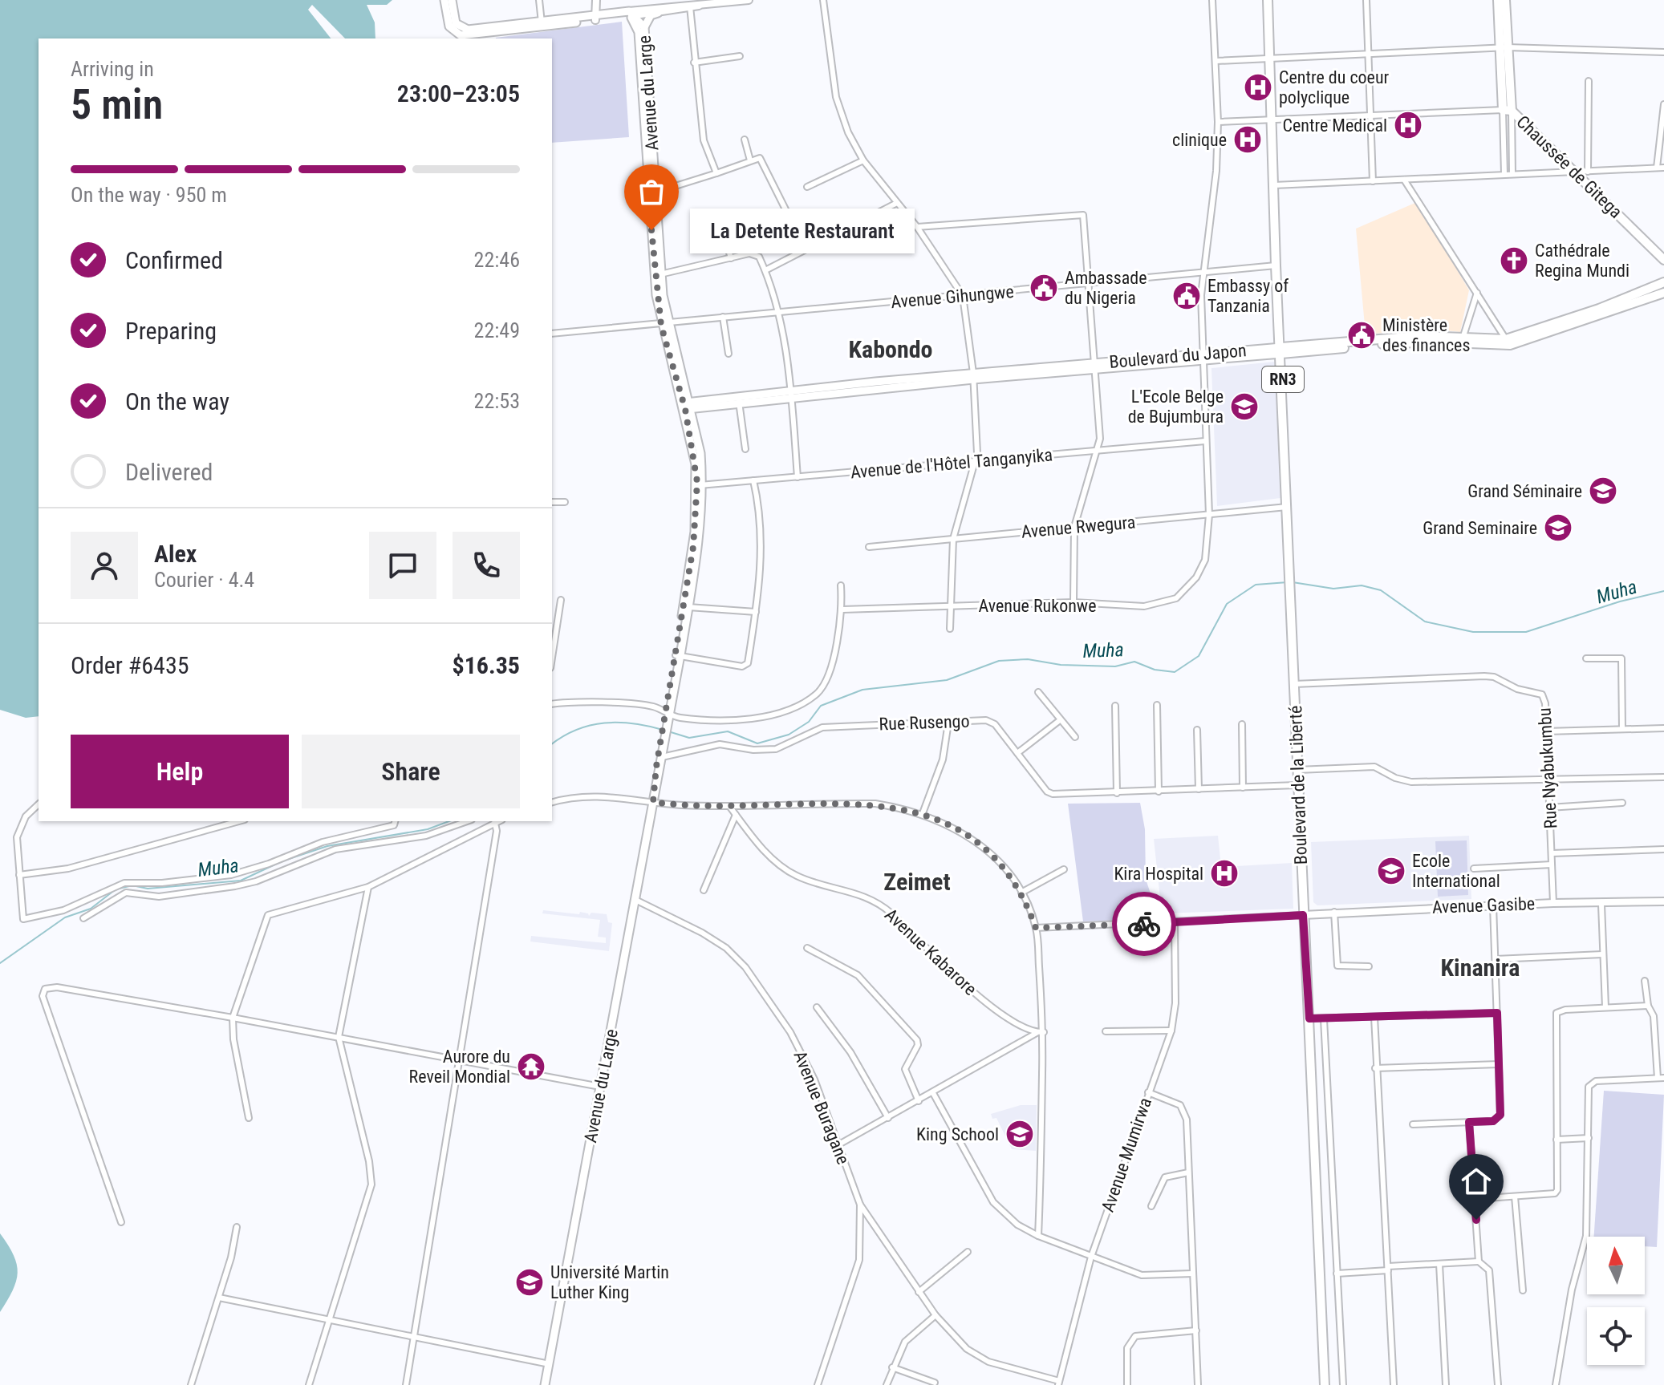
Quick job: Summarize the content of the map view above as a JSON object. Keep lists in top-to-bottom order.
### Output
{
  "streets": {
    "main road": [
      "Avenue du Large",
      "Chaussée de Gitega",
      "Boulevard du Japon",
      "RN3",
      "Boulevard de la Liberté"
    ],
    "street": [
      "Avenue Gihungwe",
      "Avenue de l'Hôtel Tanganyika",
      "Avenue Rwegura",
      "Avenue Rukonwe",
      "Rue Rusengo",
      "Rue Nyabukumbu",
      "Avenue Gasibe",
      "Avenue Kabarore",
      "Avenue Buragane",
      "Avenue Mumirwa"
    ]
  },
  "crossings": [
    ["Avenue du Large", "Avenue Gihungwe"],
    ["Avenue du Large", "Boulevard du Japon"],
    ["Avenue du Large", "Avenue de l'Hôtel Tanganyika"],
    ["Avenue du Large", "Rue Rusengo"],
    ["Avenue du Large", "Avenue Buragane"],
    ["Avenue Gihungwe", "Avenue Rukonwe"],
    ["Avenue Gihungwe", "Boulevard de la Liberté"],
    ["Boulevard du Japon", "Avenue Rukonwe"],
    ["Boulevard du Japon", "Boulevard de la Liberté"],
    ["RN3", "Boulevard de la Liberté"],
    ["Avenue de l'Hôtel Tanganyika", "Avenue Rukonwe"],
    ["Avenue Rwegura", "Avenue Rukonwe"],
    ["Avenue Rwegura", "Boulevard de la Liberté"],
    ["Rue Rusengo", "Boulevard de la Liberté"],
    ["Rue Nyabukumbu", "Boulevard de la Liberté"],
    ["Rue Nyabukumbu", "Avenue Gasibe"],
    ["Boulevard de la Liberté", "Avenue Gasibe"]
  ],
  "districts": ["Kabondo", "Zeimet", "Kinanira"],
  "water": ["Muha"],
  "places": {
    "hospital": [
      "Centre du coeur polyclique",
      "Centre Medical",
      "clinique",
      "Kira Hospital"
    ],
    "other": ["La Detente Restaurant"],
    "church": ["Cathédrale Regina Mundi"],
    "public building": ["Ambassade du Nigeria", "Embassy of Tanzania", "Ministère des finances"],
    "school or university": [
      "L'Ecole Belge de Bujumbura",
      "Grand Séminaire",
      "Grand Seminaire",
      "Ecole International",
      "King School",
      "Université Martin Luther King"
    ],
    "temple": ["Aurore du Reveil Mondial"]
  },
  "north": "top",
  "page": {
    "heading": ["5 min", "Arriving in", "23:00–23:05"],
    "panel": [
      "Alex",
      "Courier · 4.4",
      "Order #6435",
      "$16.35"
    ],
    "bar": "On the way · 950 m",
    "bubble": "La Detente Restaurant",
    "list": [
      ["Confirmed", "22:46"],
      ["Preparing", "22:49"],
      ["On the way", "22:53"],
      "Delivered"
    ],
    "buttons": ["Help", "Share"]
  }
}
